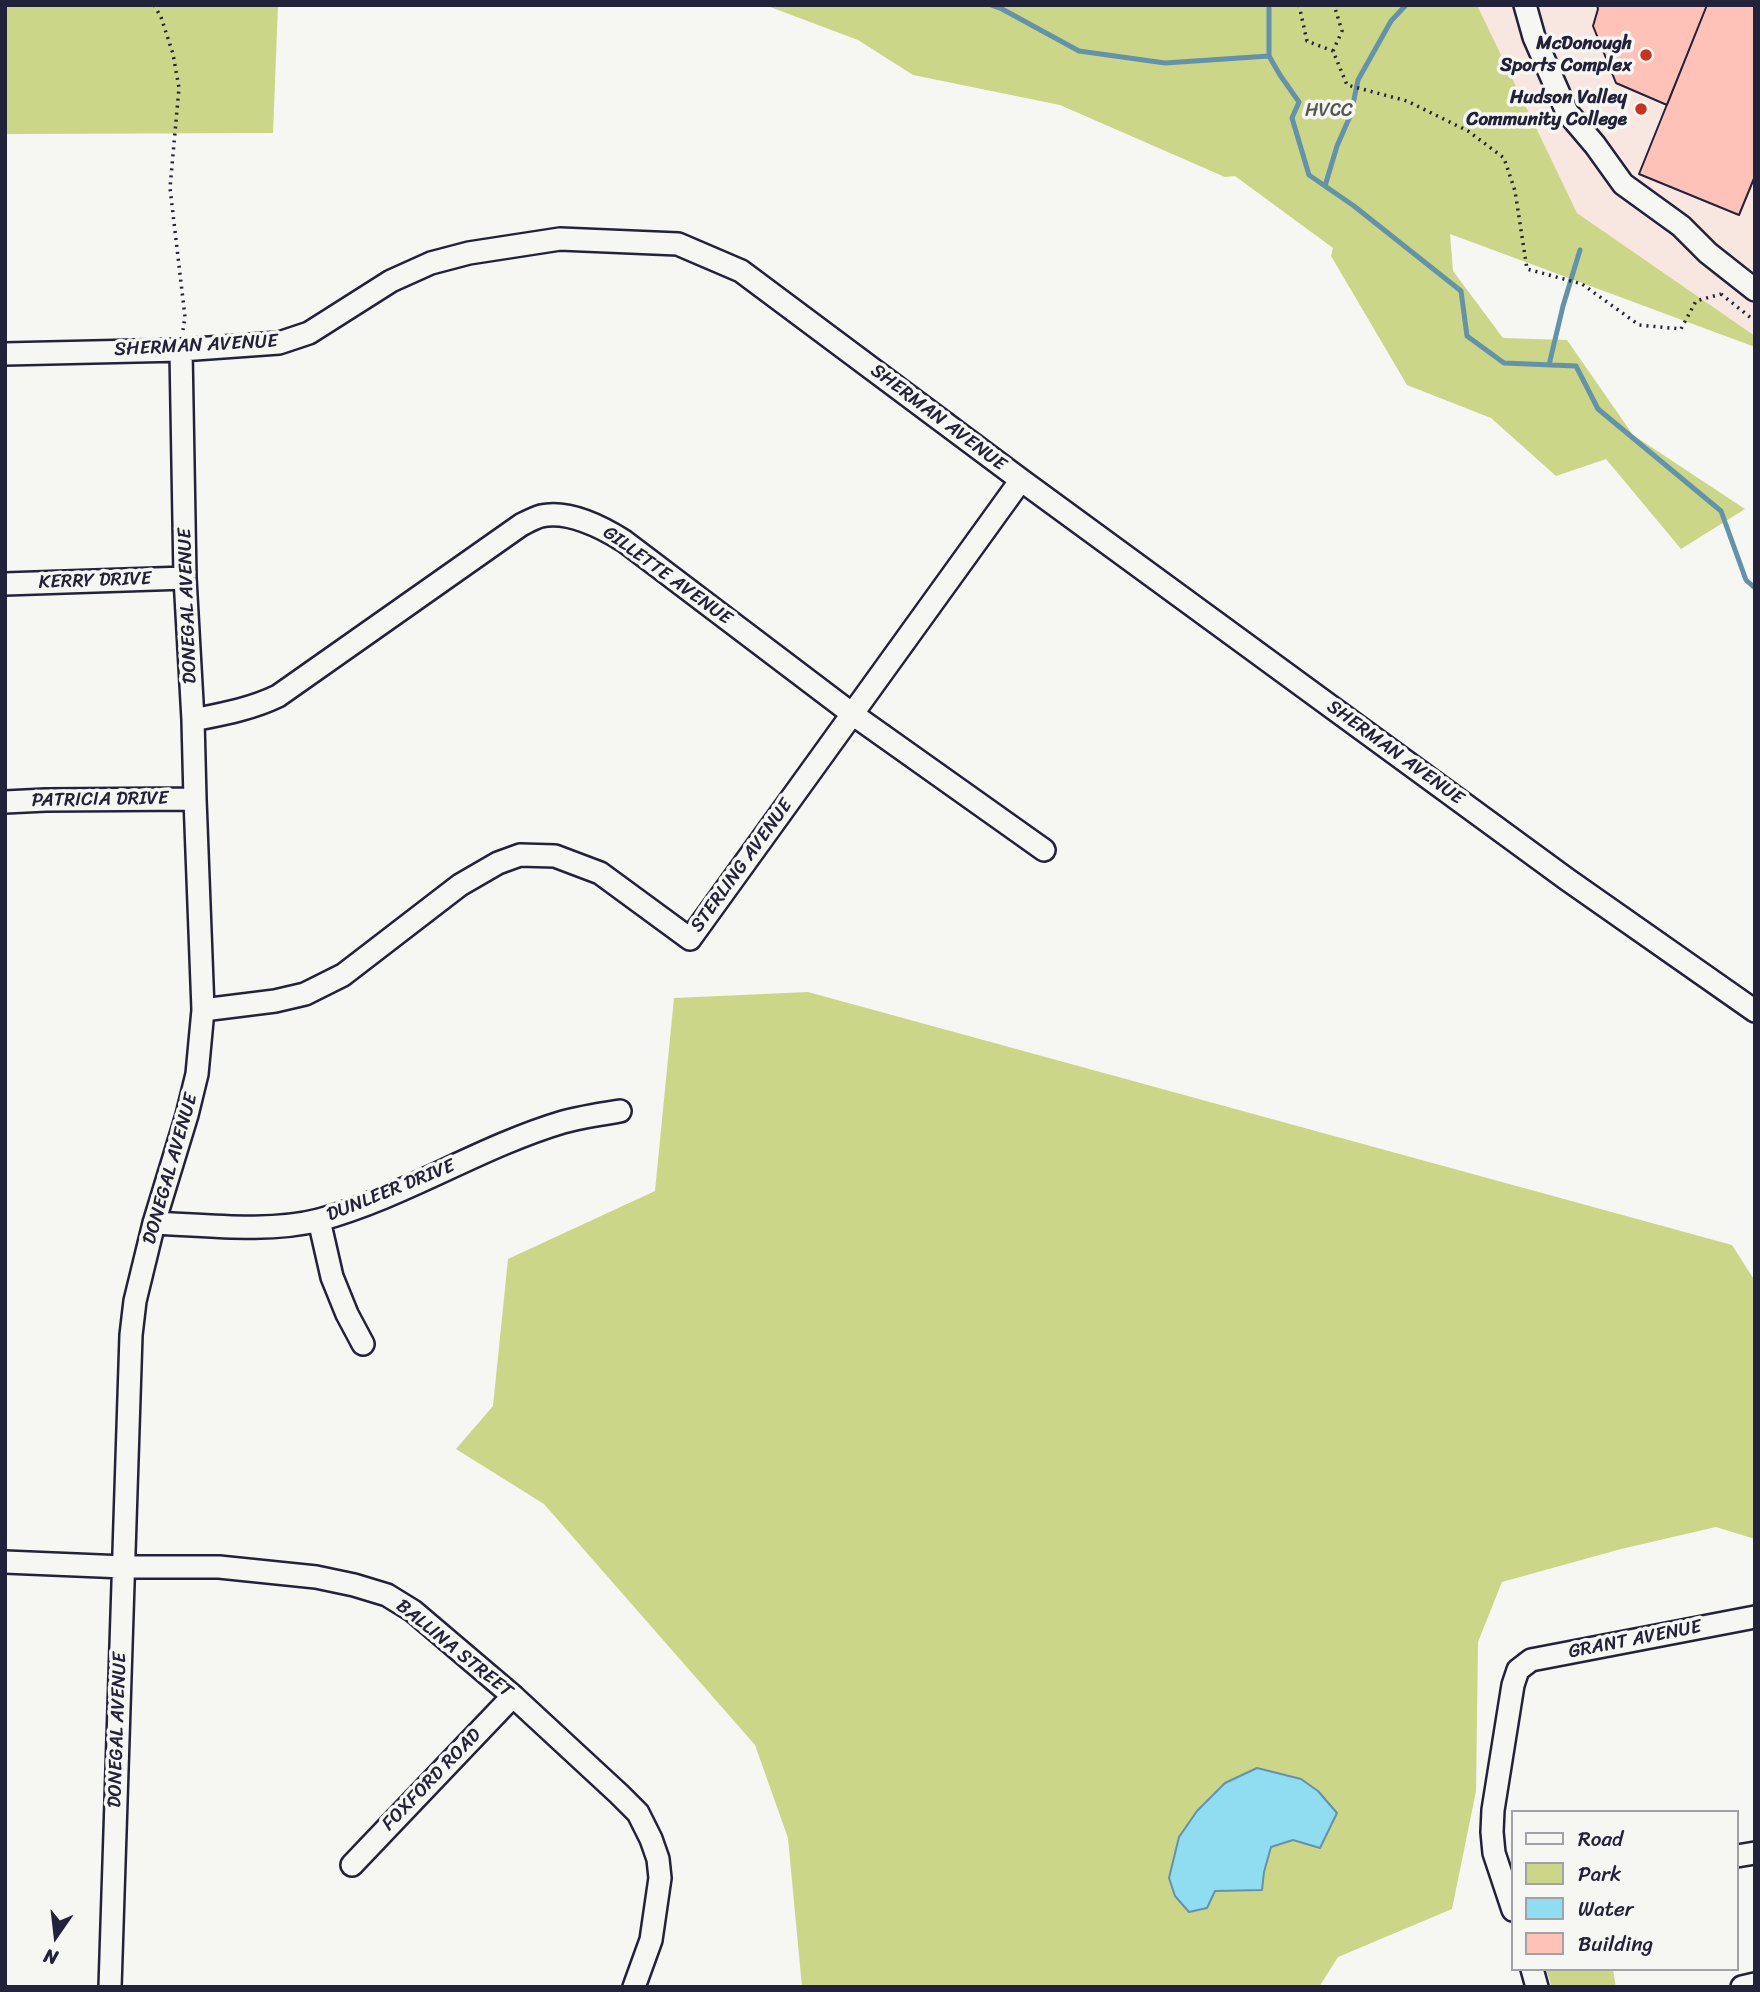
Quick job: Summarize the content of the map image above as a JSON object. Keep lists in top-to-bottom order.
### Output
{
  "streets": {
    "street": [
      "SHERMAN AVENUE",
      "GILLETTE AVENUE",
      "KERRY DRIVE",
      "DONEGAL AVENUE",
      "PATRICIA DRIVE",
      "STERLING AVENUE",
      "DUNLEER DRIVE",
      "GRANT AVENUE",
      "BALLINA STREET",
      "FOXFORD ROAD"
    ]
  },
  "crossings": [
    ["SHERMAN AVENUE", "DONEGAL AVENUE"],
    ["SHERMAN AVENUE", "STERLING AVENUE"],
    ["GILLETTE AVENUE", "DONEGAL AVENUE"],
    ["GILLETTE AVENUE", "STERLING AVENUE"],
    ["KERRY DRIVE", "DONEGAL AVENUE"],
    ["DONEGAL AVENUE", "PATRICIA DRIVE"],
    ["DONEGAL AVENUE", "STERLING AVENUE"],
    ["DONEGAL AVENUE", "DUNLEER DRIVE"],
    ["DONEGAL AVENUE", "BALLINA STREET"],
    ["BALLINA STREET", "FOXFORD ROAD"]
  ],
  "parks": ["HVCC"],
  "places": ["McDonough Sports Complex", "Hudson Valley Community College"],
  "legend": [
    "Road",
    "Park",
    "Water",
    "Building"
  ],
  "north": "bottom"
}
